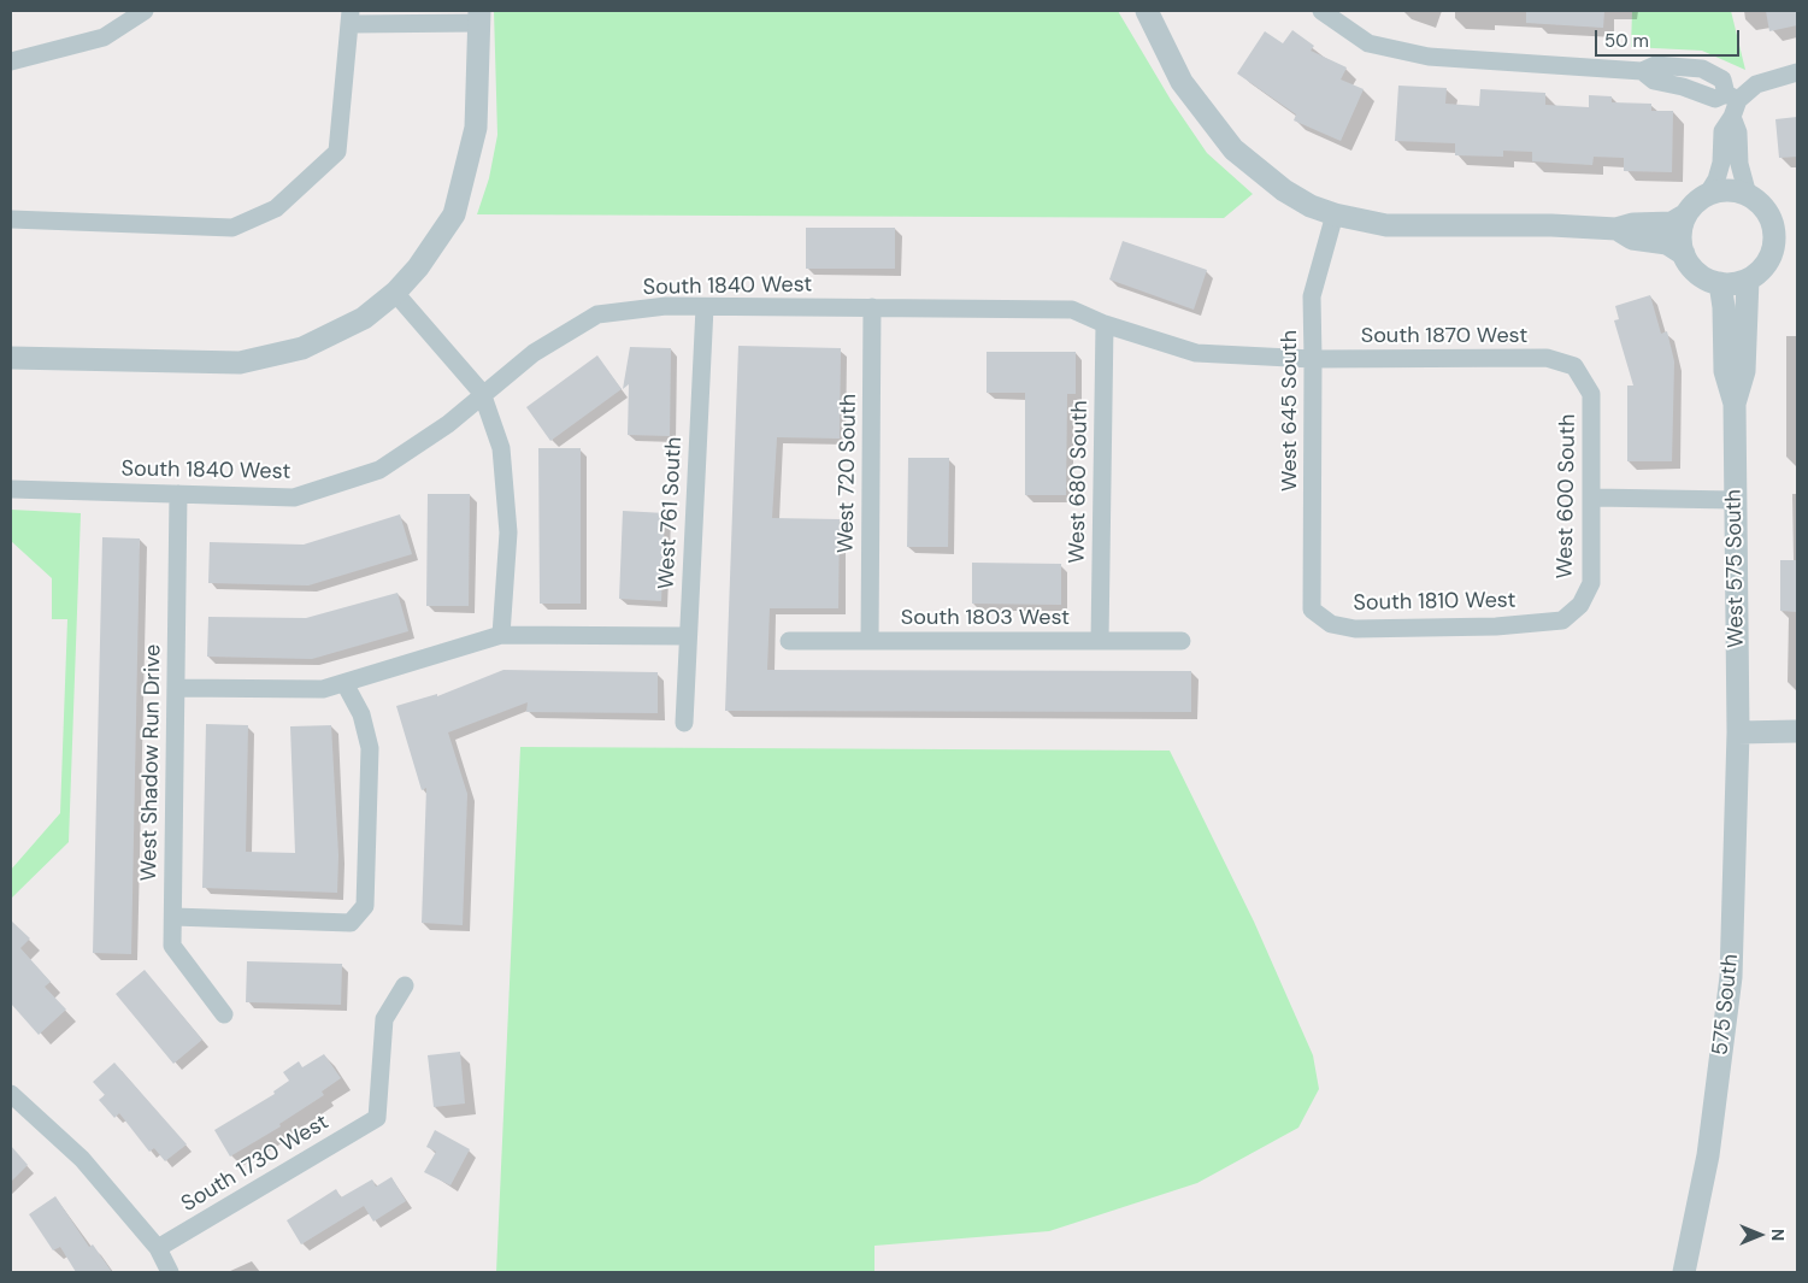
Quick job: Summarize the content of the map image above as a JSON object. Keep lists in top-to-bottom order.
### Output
{
  "streets": {
    "street": [
      "South 1840 West",
      "South 1870 West",
      "West 645 South",
      "West 720 South",
      "West 680 South",
      "West 600 South",
      "West 761 South",
      "West 575 South",
      "South 1810 West",
      "South 1803 West",
      "West Shadow Run Drive",
      "575 South",
      "South 1730 West"
    ]
  },
  "crossings": [
    ["South 1840 West", "South 1870 West"],
    ["South 1840 West", "West 645 South"],
    ["South 1840 West", "West 720 South"],
    ["South 1840 West", "West 680 South"],
    ["South 1840 West", "West 761 South"],
    ["South 1840 West", "West Shadow Run Drive"],
    ["South 1870 West", "West 645 South"],
    ["South 1870 West", "West 600 South"],
    ["West 645 South", "South 1810 West"],
    ["West 720 South", "South 1803 West"],
    ["West 680 South", "South 1803 West"],
    ["West 600 South", "South 1810 West"],
    ["West 575 South", "575 South"]
  ],
  "scale_bar": "50 m",
  "north": "right"
}
